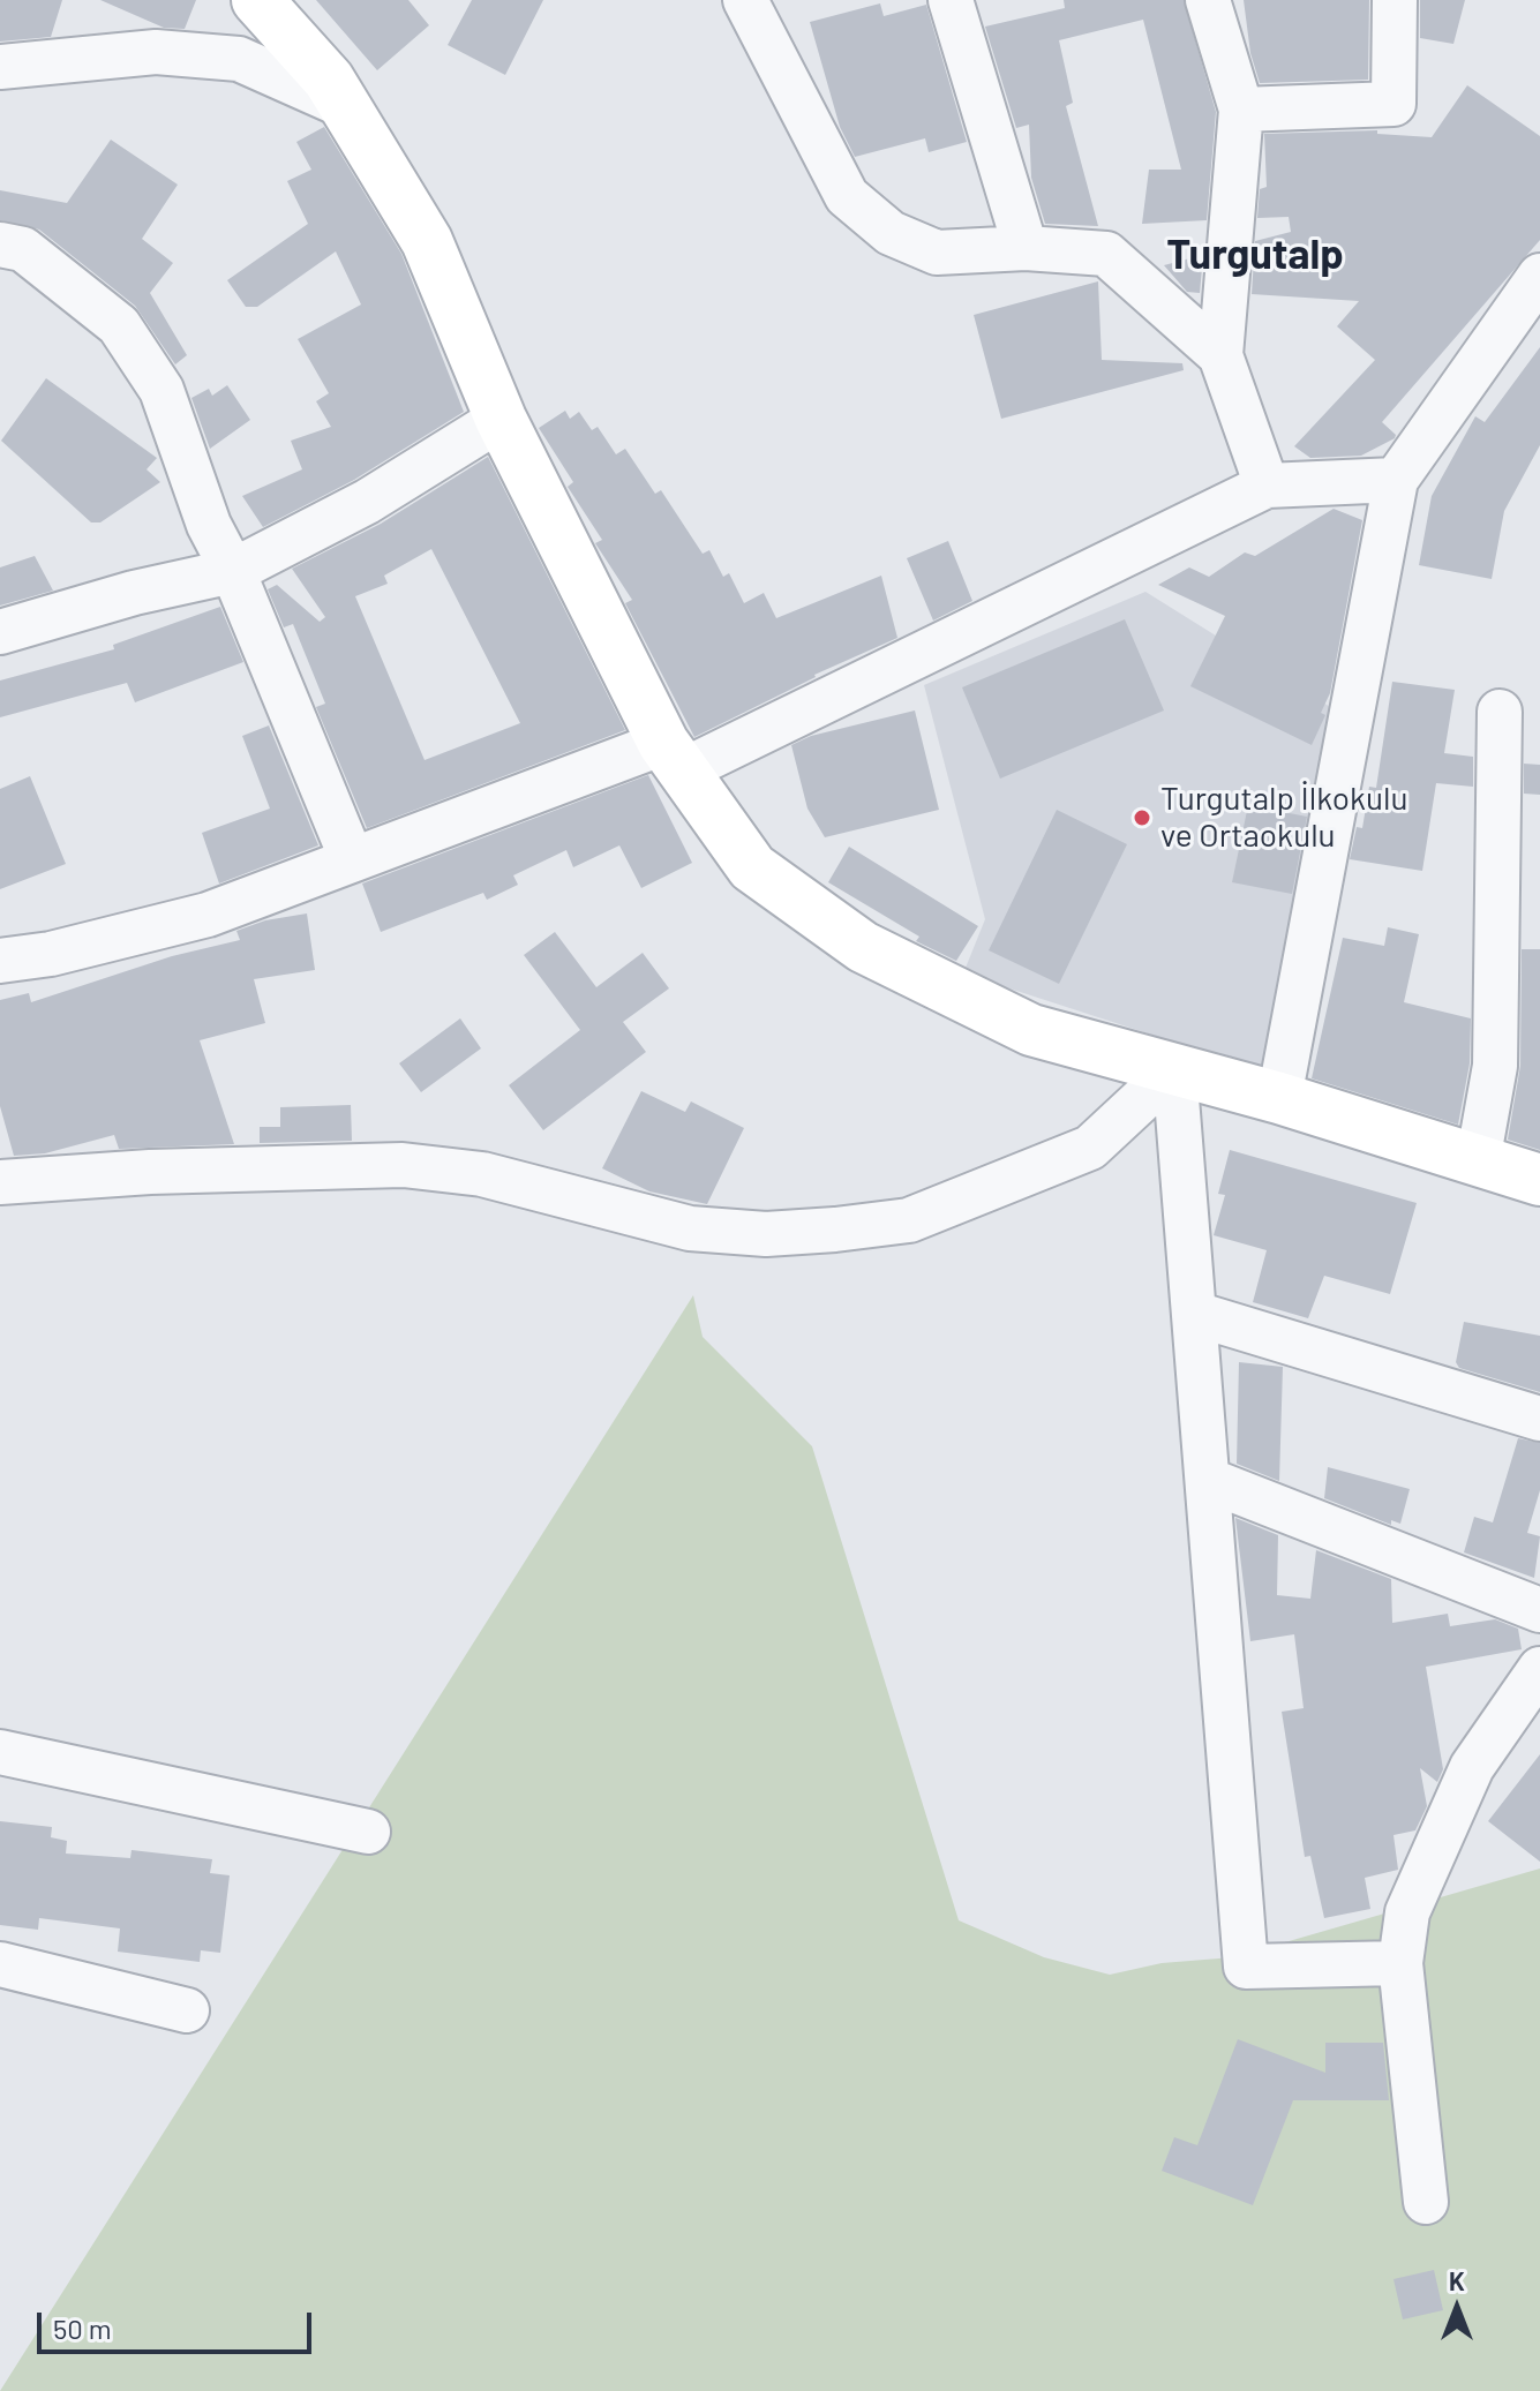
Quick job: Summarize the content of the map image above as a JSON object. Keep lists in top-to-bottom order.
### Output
{
  "districts": ["Turgutalp"],
  "places": ["Turgutalp İlkokulu ve Ortaokulu"],
  "scale_bar": "50 m",
  "north": "top"
}
